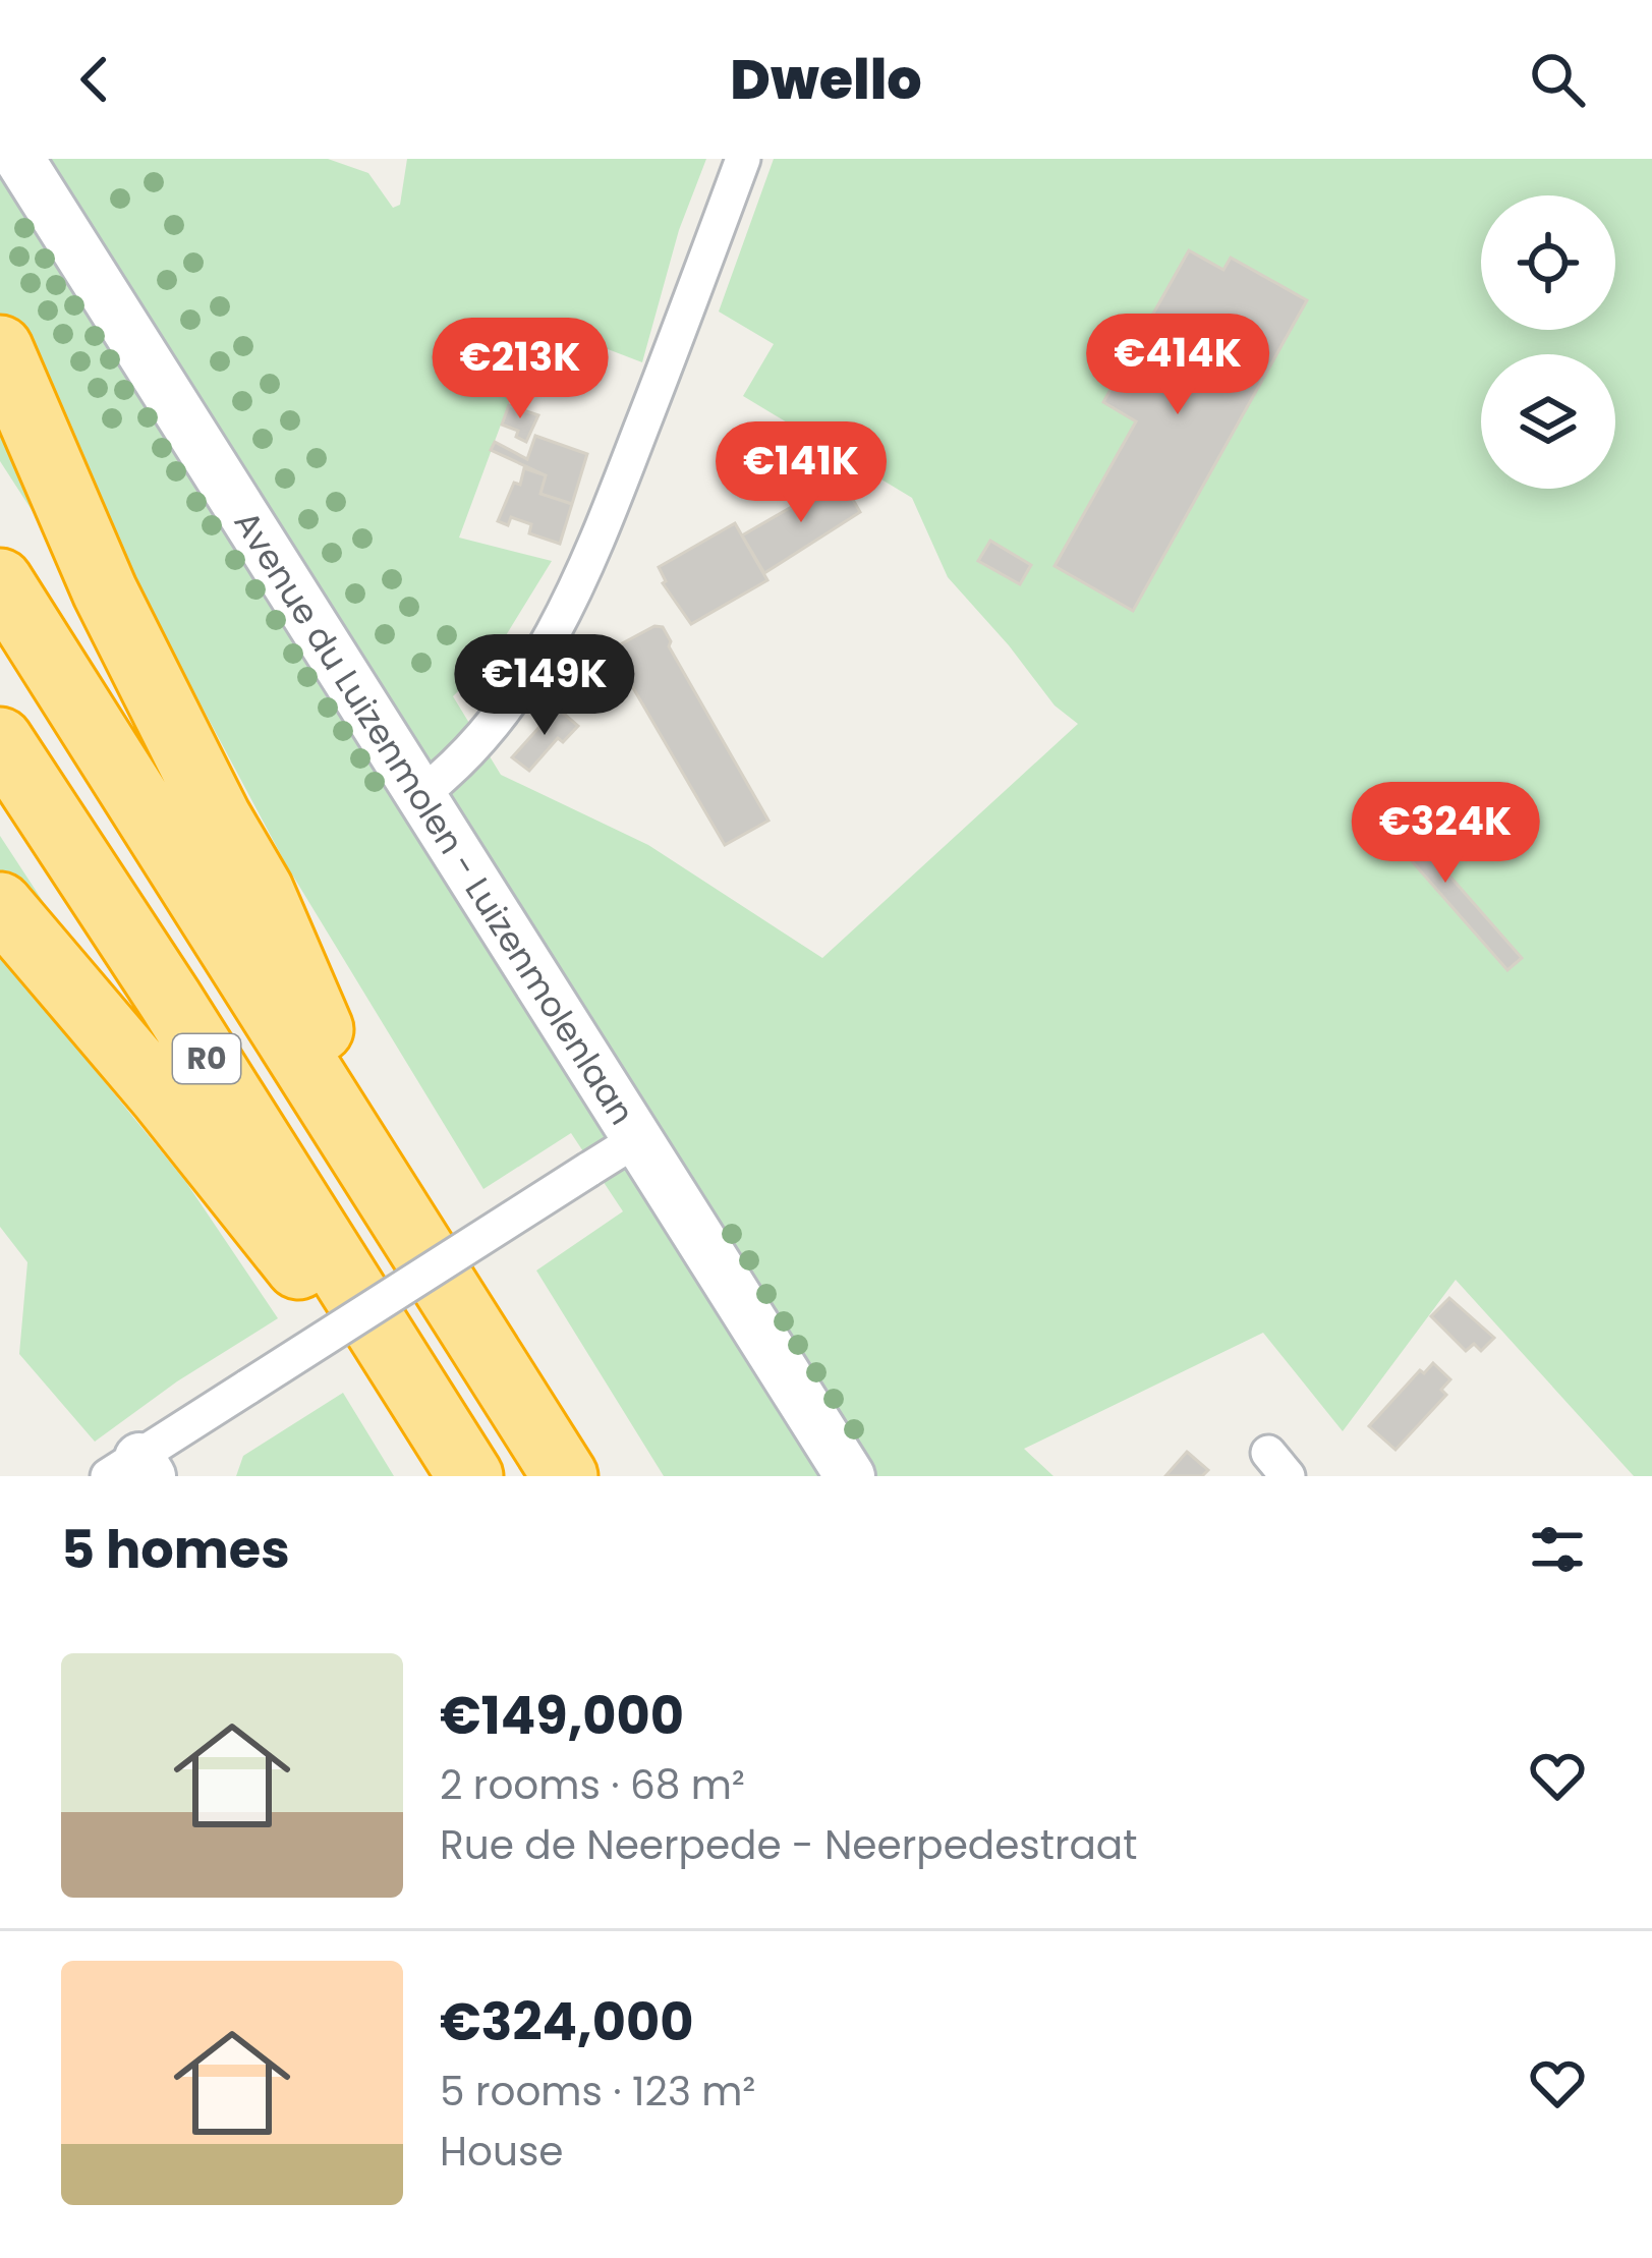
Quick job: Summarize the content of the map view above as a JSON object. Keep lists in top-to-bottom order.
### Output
{
  "streets": {
    "highway": ["R0"],
    "street": ["Avenue du Luizenmolen - Luizenmolenlaan"]
  },
  "page": {
    "header": "Dwello",
    "price": [
      "€414K",
      "€213K",
      "€141K",
      "€149K",
      "€324K"
    ],
    "heading": "5 homes",
    "list": [
      {
        "name": "€149,000",
        "note": "2 rooms · 68 m² · Rue de Neerpede - Neerpedestraat"
      },
      {
        "name": "€324,000",
        "note": "5 rooms · 123 m² · House"
      }
    ]
  }
}
